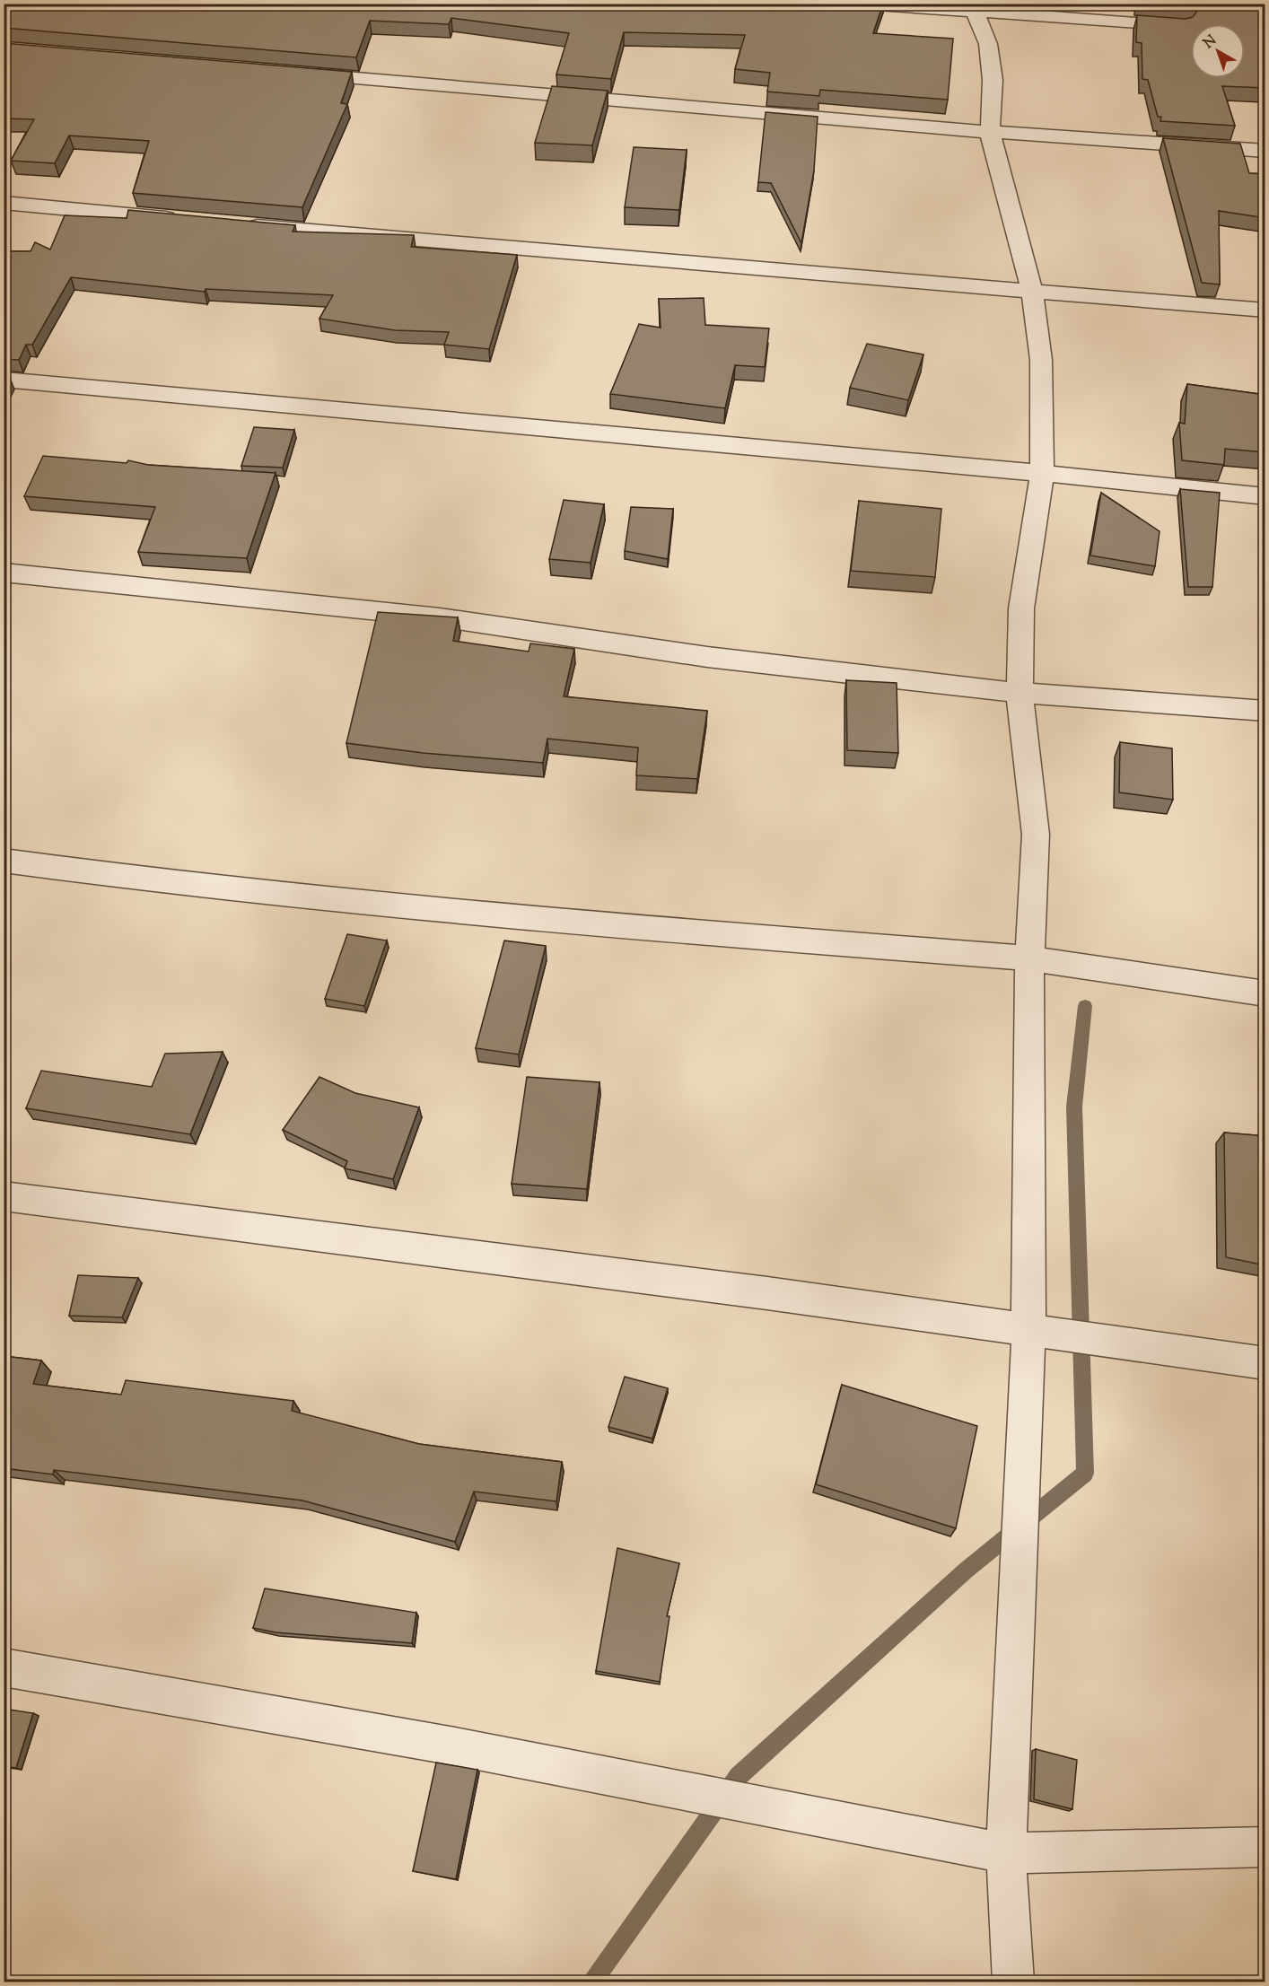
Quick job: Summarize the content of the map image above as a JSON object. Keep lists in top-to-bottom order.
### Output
{
  "north": "top left"
}
